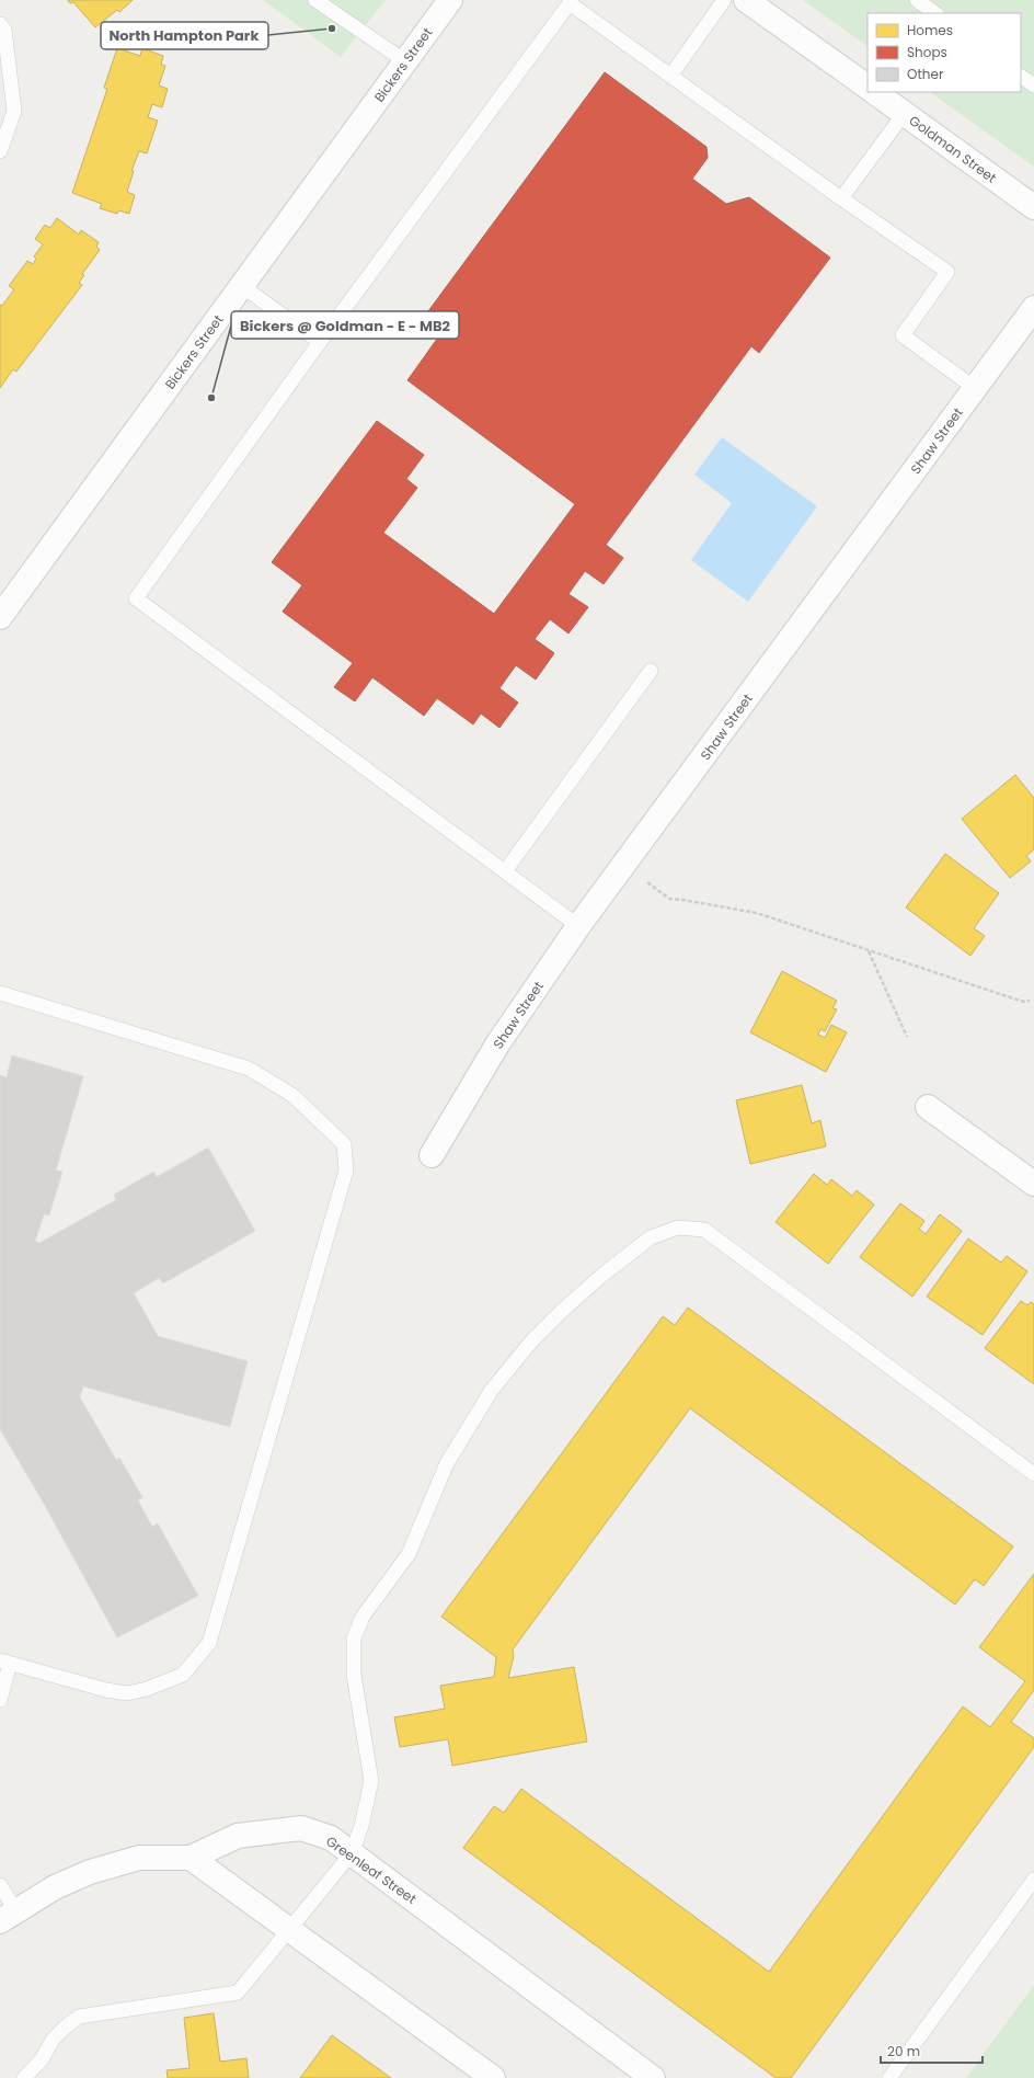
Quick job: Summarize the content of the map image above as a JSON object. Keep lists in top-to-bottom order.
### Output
{
  "streets": {
    "street": [
      "Bickers Street",
      "Goldman Street",
      "Shaw Street",
      "Greenleaf Street"
    ]
  },
  "places": ["North Hampton Park", "Bickers @ Goldman - E - MB2"],
  "legend": ["Homes", "Shops", "Other"],
  "scale_bar": "20 m"
}
